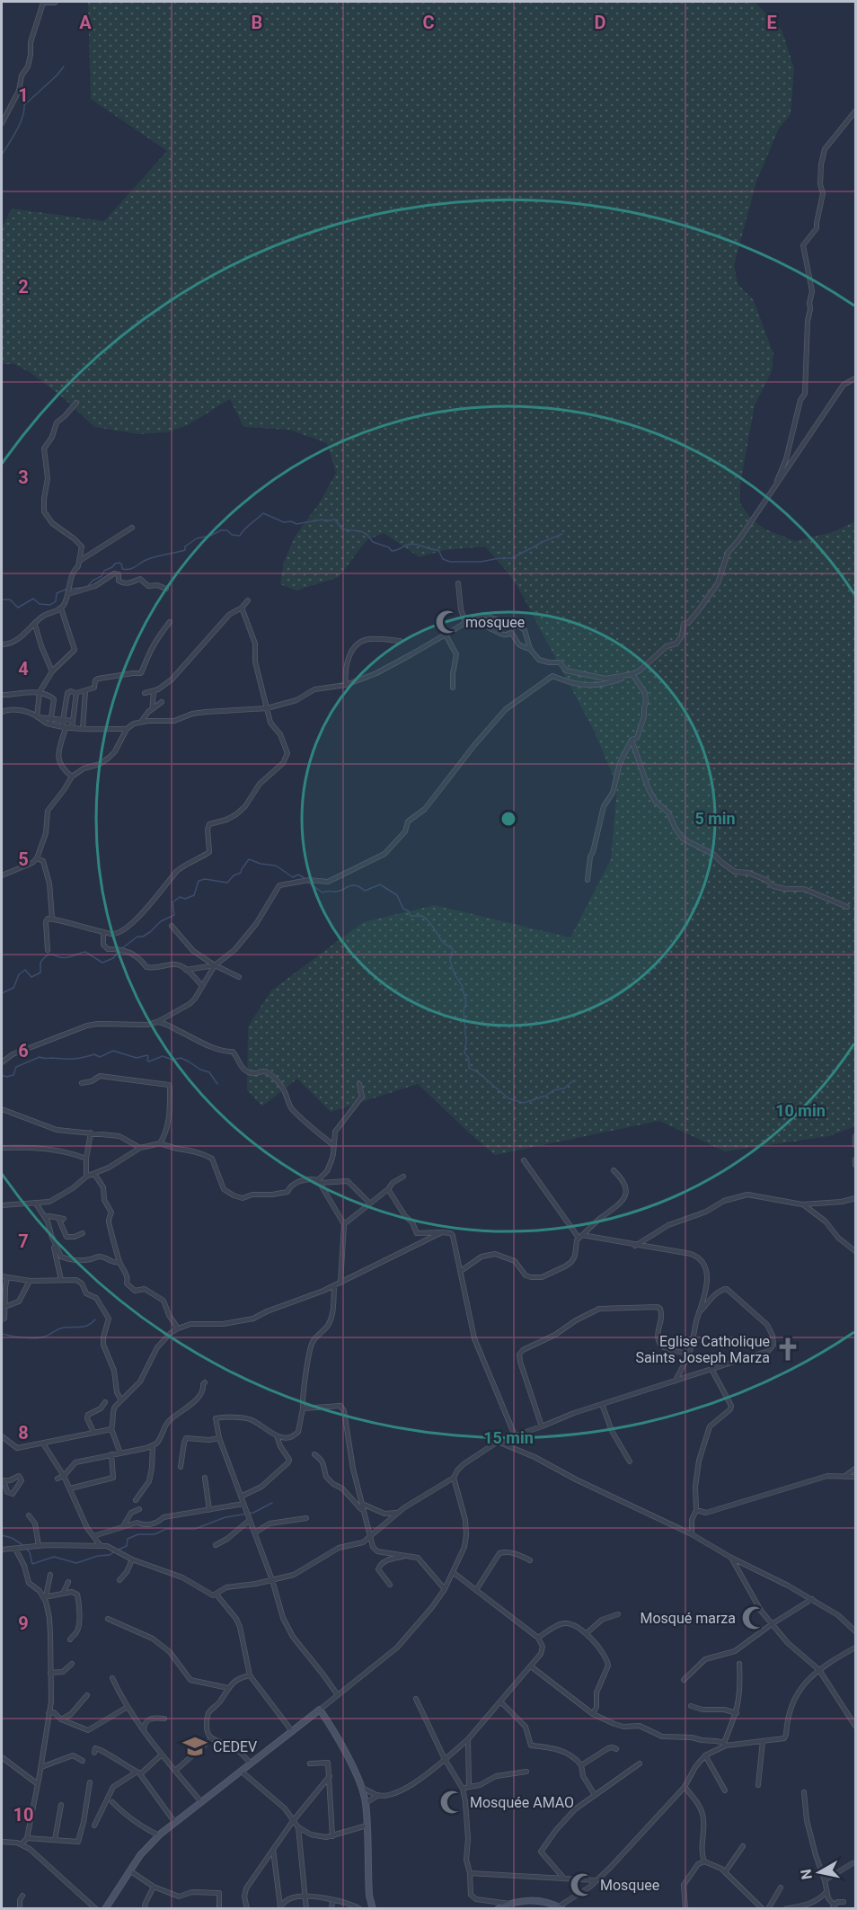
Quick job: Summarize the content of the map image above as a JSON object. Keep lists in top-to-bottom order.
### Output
{
  "places": {
    "mosque": [
      "mosquee",
      "Mosqué marza",
      "Mosquée AMAO",
      "Mosquee"
    ],
    "church": ["Eglise Catholique Saints Joseph Marza"],
    "school or university": ["CEDEV"]
  },
  "north": "left",
  "grid": {
    "columns": [
      "A",
      "B",
      "C",
      "D",
      "E"
    ],
    "rows": [
      "1",
      "2",
      "3",
      "4",
      "5",
      "6",
      "7",
      "8",
      "9",
      "10"
    ]
  },
  "rings": ["5 min", "10 min", "15 min"]
}
